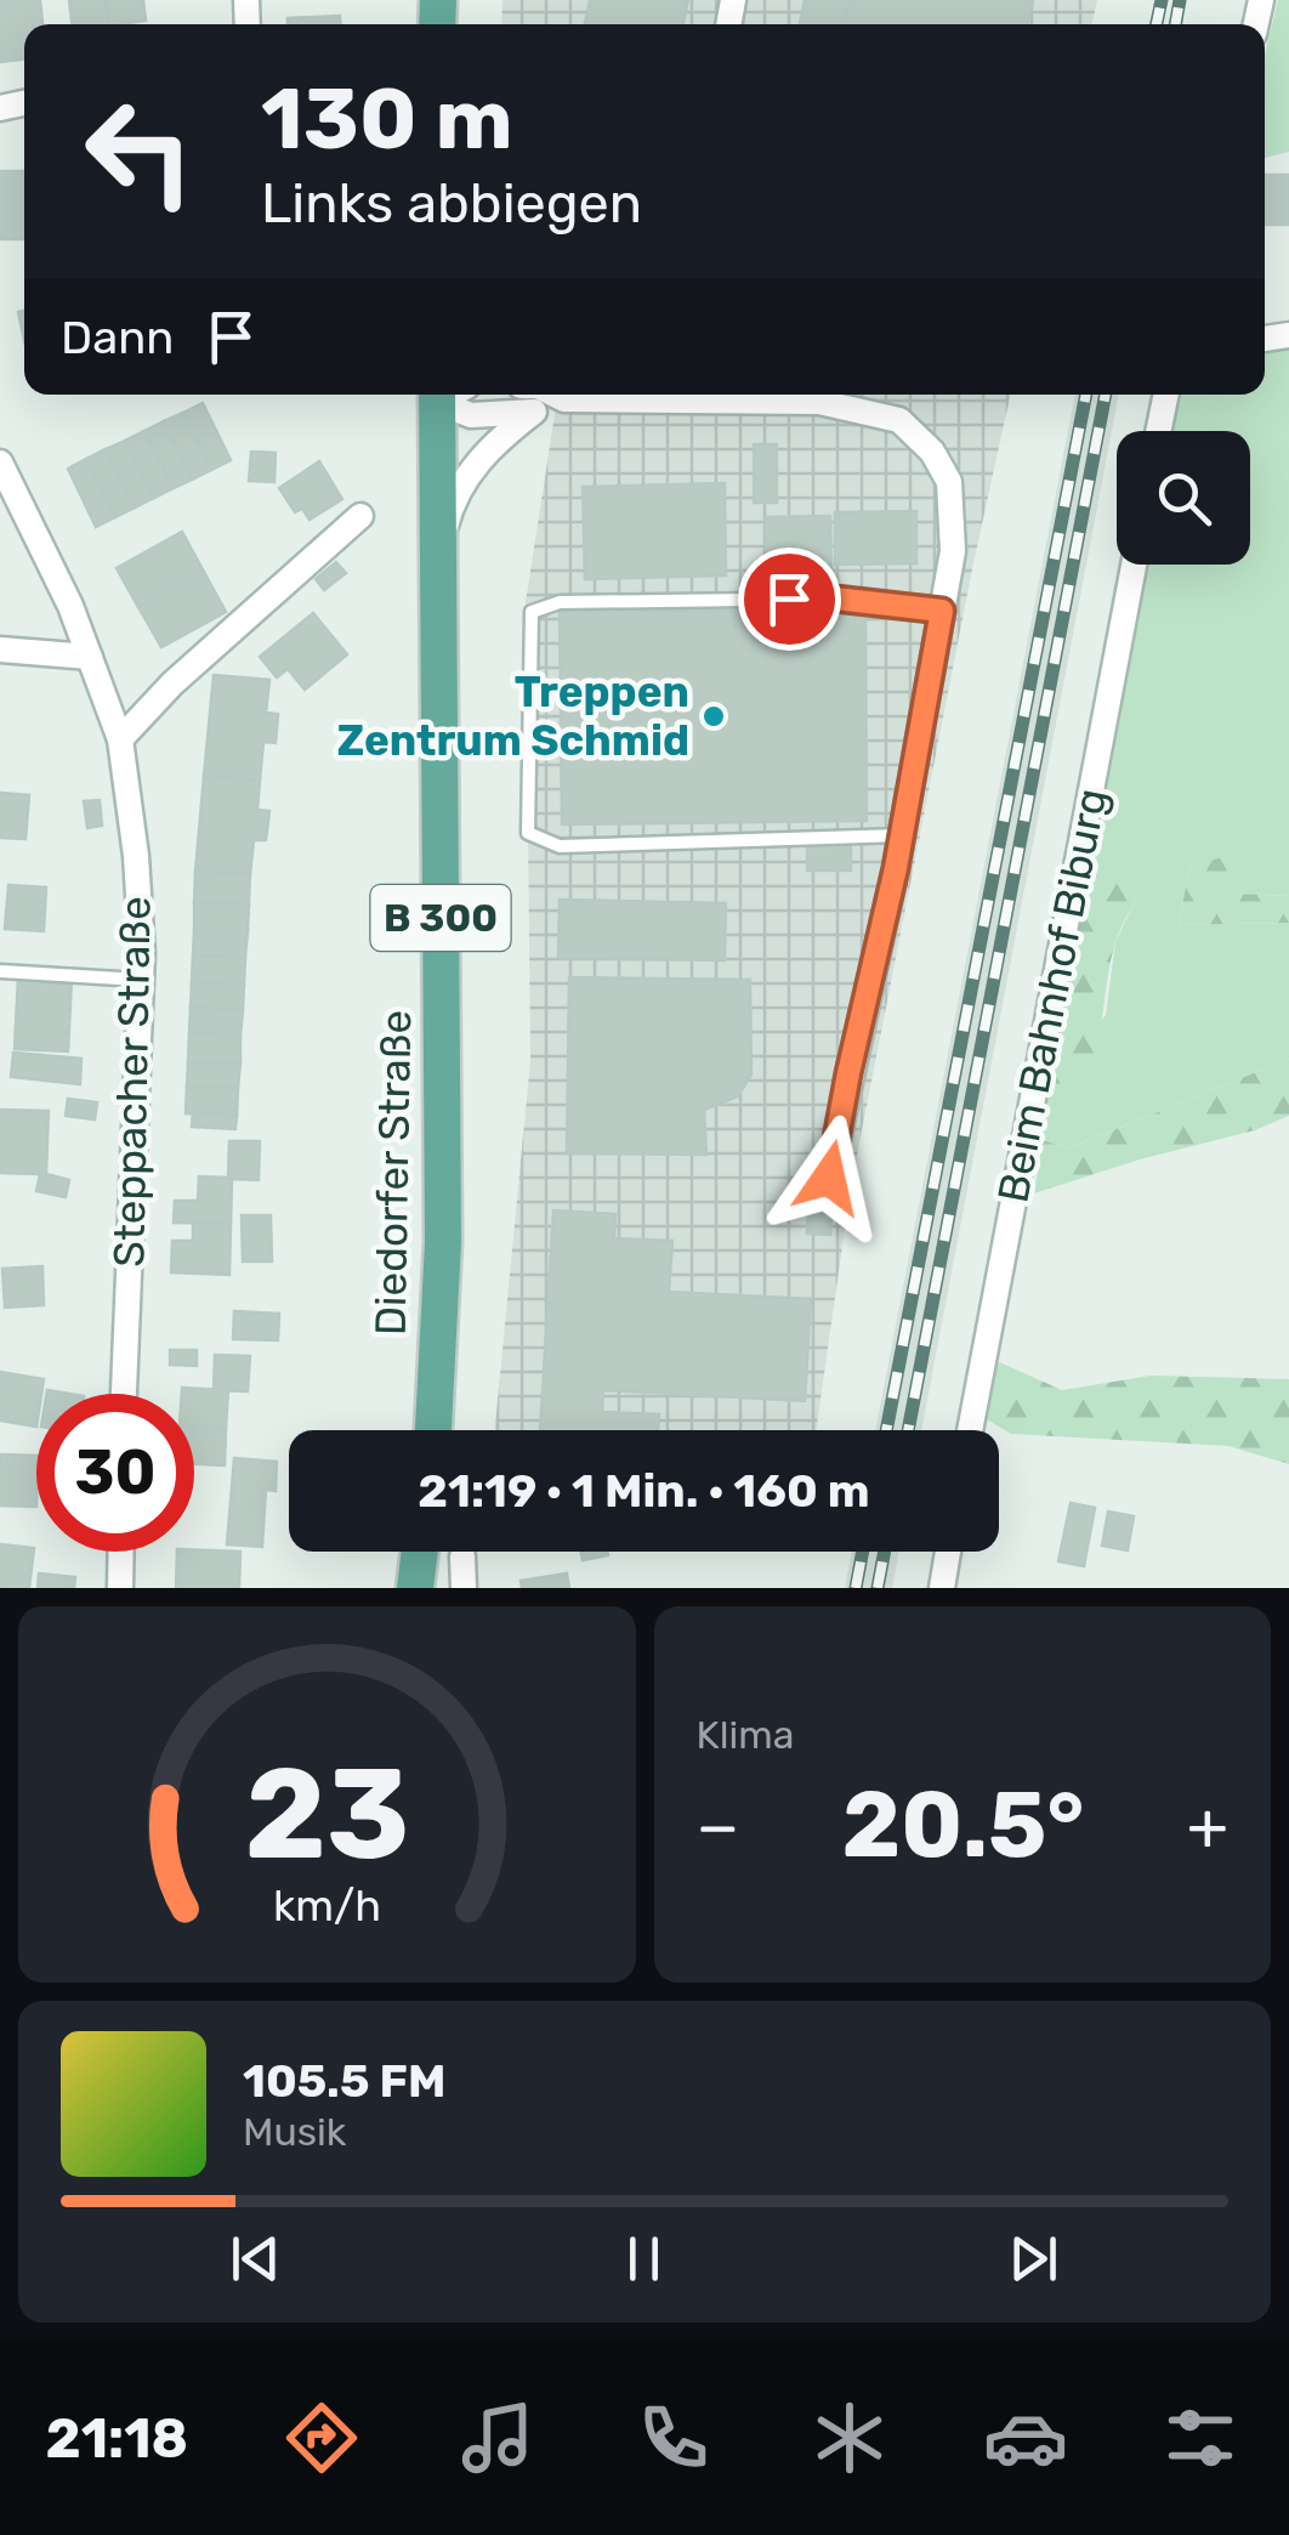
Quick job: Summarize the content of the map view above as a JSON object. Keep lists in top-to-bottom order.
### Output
{
  "streets": {
    "main road": ["B 300", "Diedorfer Straße"],
    "street": ["Beim Bahnhof Biburg", "Steppacher Straße"]
  },
  "places": ["Treppen Zentrum Schmid"],
  "page": {
    "turn": ["130 m", "Links abbiegen"],
    "then": "Dann",
    "limit": "30",
    "trip": "21:19 · 1 Min. · 160 m",
    "tile": "Klima",
    "heat": ["−", "20.5°", "+"],
    "song": ["105.5 FM", "Musik"],
    "tabs": "21:18",
    "gauge": ["23", "km/h"]
  }
}
